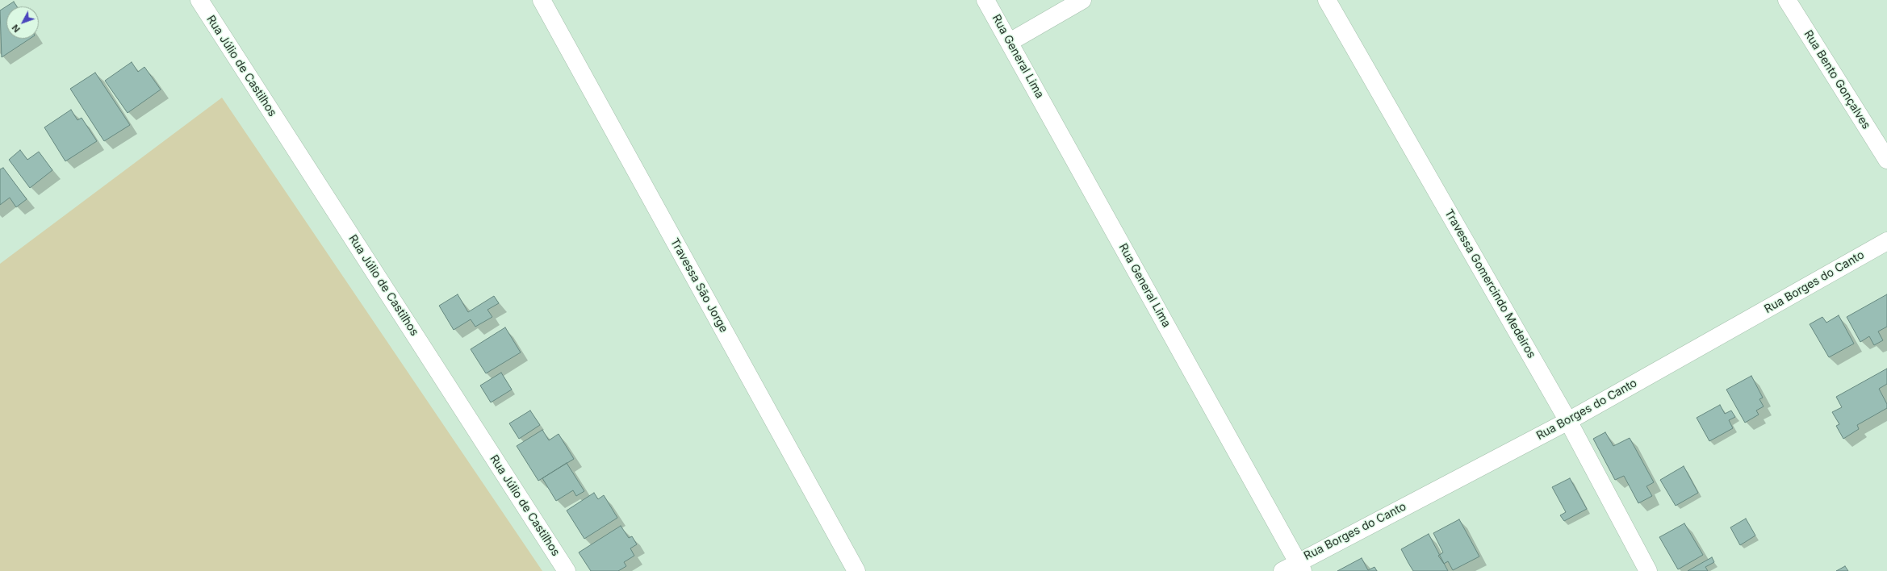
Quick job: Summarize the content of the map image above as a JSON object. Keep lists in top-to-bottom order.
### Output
{
  "streets": {
    "street": [
      "Rua General Lima",
      "Rua Júlio de Castilhos",
      "Rua Bento Gonçalves",
      "Rua Borges do Canto",
      "Travessa Gomercindo Medeiros",
      "Travessa São Jorge"
    ]
  },
  "crossings": [
    ["Rua General Lima", "Rua Borges do Canto"],
    ["Rua Borges do Canto", "Travessa Gomercindo Medeiros"]
  ],
  "north": "bottom left"
}
